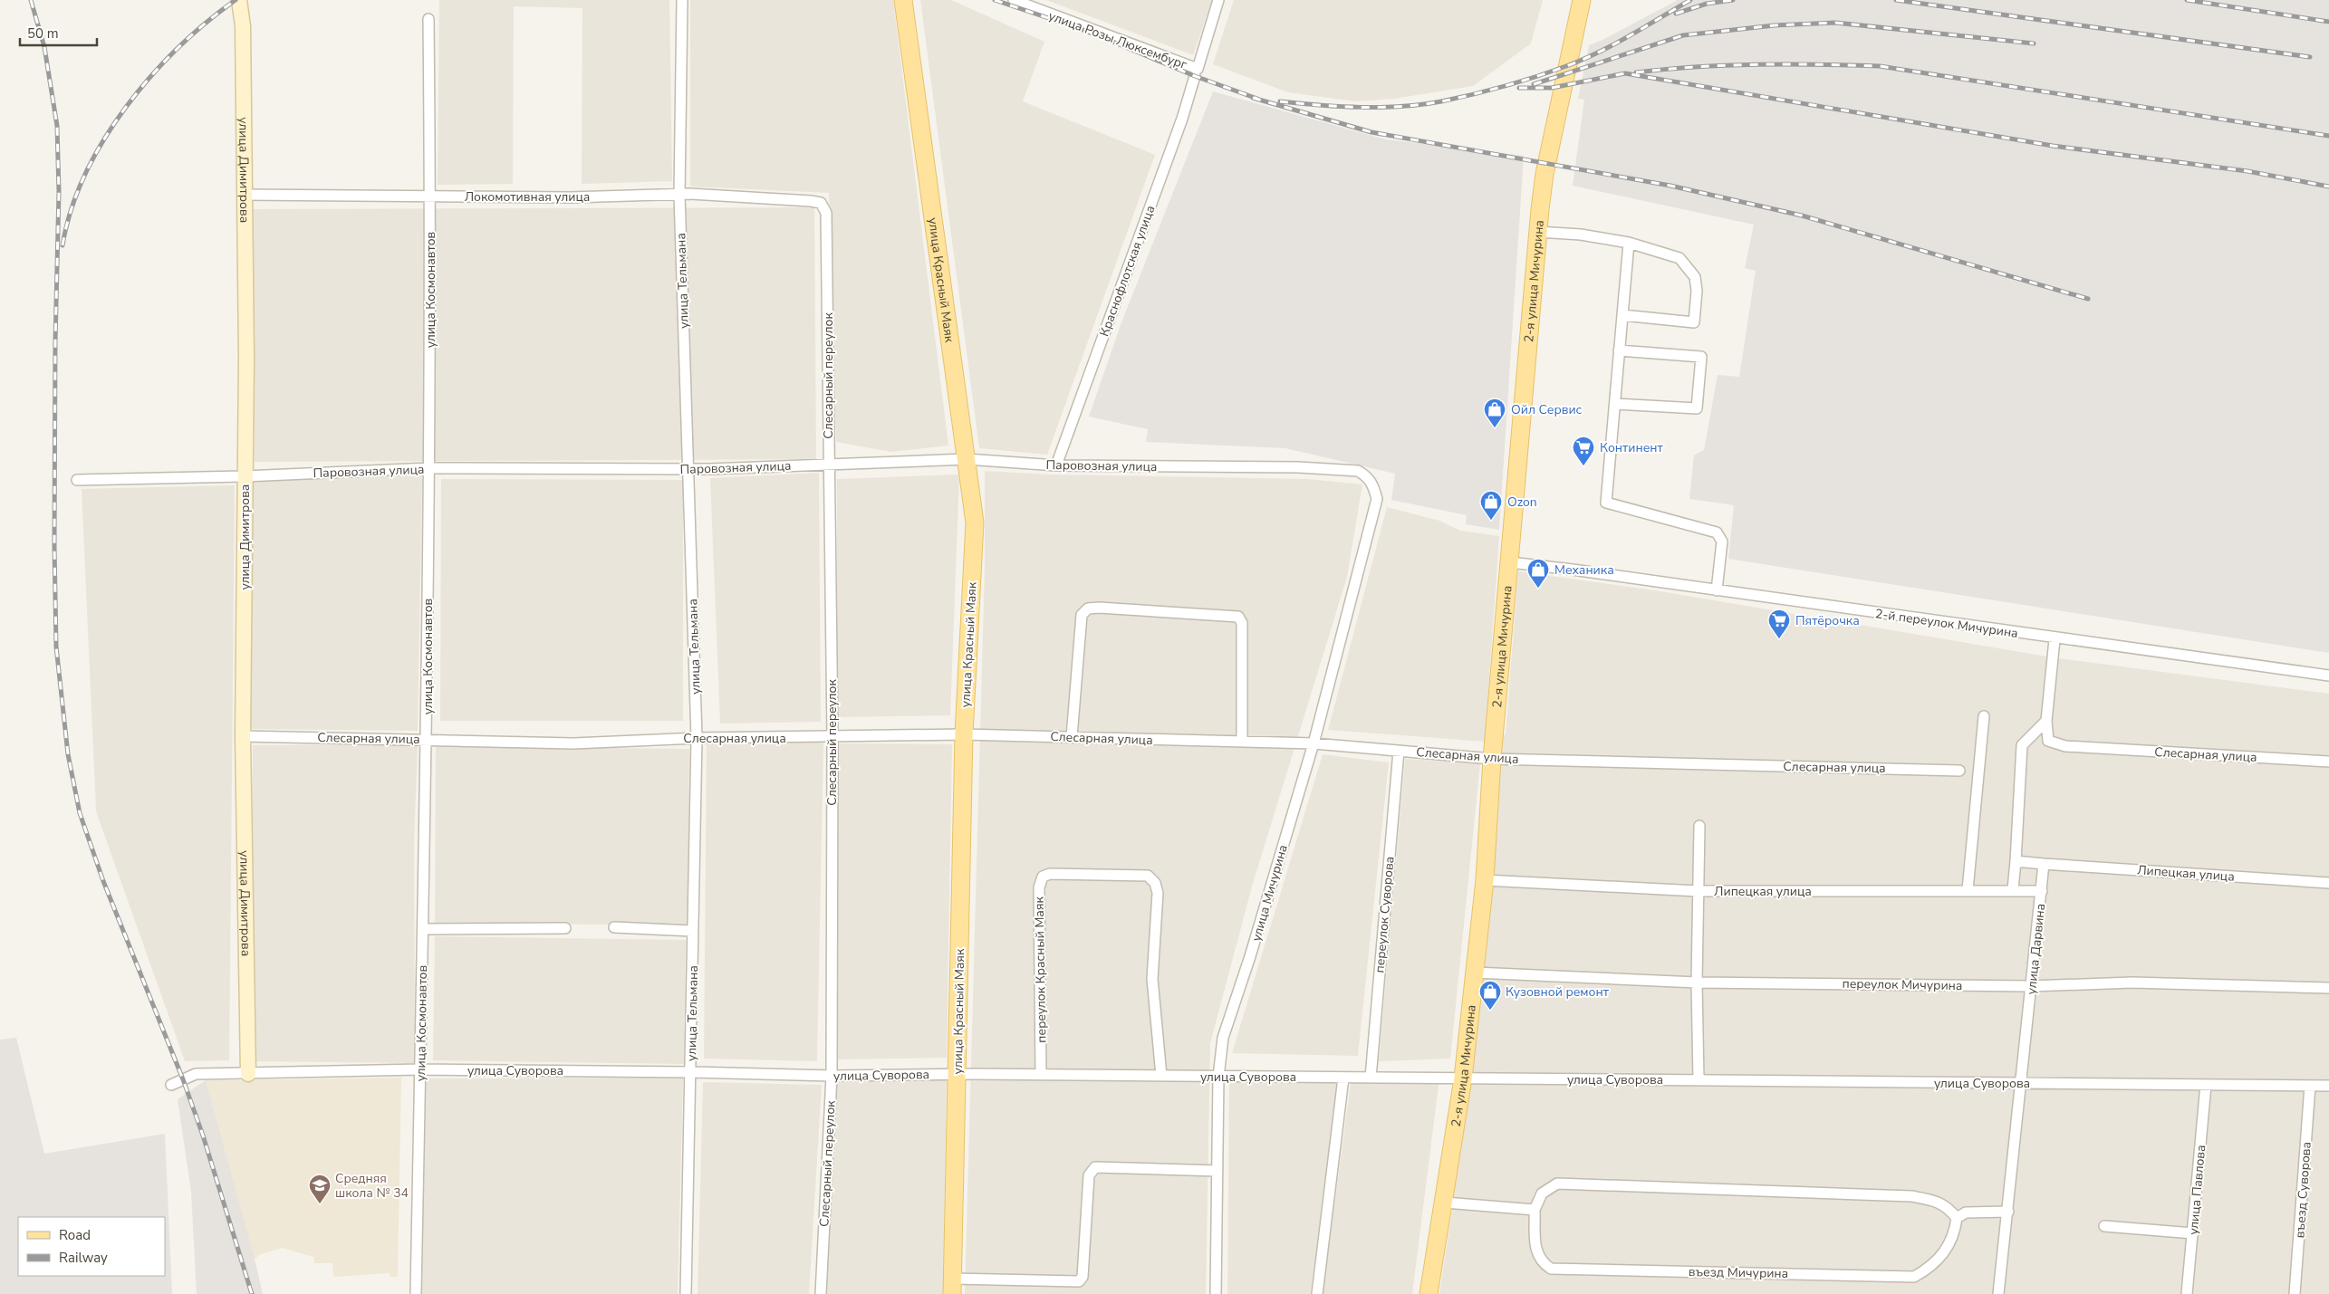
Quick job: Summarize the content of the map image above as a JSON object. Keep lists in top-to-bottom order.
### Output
{
  "streets": {
    "main road": ["улица Красный Маяк", "2-я улица Мичурина"],
    "street": [
      "улица Розы Люксембург",
      "улица Димитрова",
      "Локомотивная улица",
      "Краснофлотская улица",
      "улица Тельмана",
      "улица Космонавтов",
      "Слесарный переулок",
      "Паровозная улица",
      "2-й переулок Мичурина",
      "Слесарная улица",
      "Липецкая улица",
      "улица Мичурина",
      "переулок Суворова",
      "улица Дарвина",
      "переулок Красный Маяк",
      "переулок Мичурина",
      "улица Суворова",
      "улица Павлова",
      "въезд Суворова",
      "въезд Мичурина"
    ]
  },
  "crossings": [
    ["улица Розы Люксембург", "Краснофлотская улица"],
    ["улица Димитрова", "Локомотивная улица"],
    ["улица Димитрова", "Паровозная улица"],
    ["улица Димитрова", "Слесарная улица"],
    ["улица Димитрова", "улица Суворова"],
    ["Локомотивная улица", "улица Тельмана"],
    ["Локомотивная улица", "улица Космонавтов"],
    ["Локомотивная улица", "Слесарный переулок"],
    ["Краснофлотская улица", "Паровозная улица"],
    ["улица Красный Маяк", "Паровозная улица"],
    ["улица Красный Маяк", "Слесарная улица"],
    ["улица Красный Маяк", "улица Суворова"],
    ["улица Тельмана", "Паровозная улица"],
    ["улица Тельмана", "Слесарная улица"],
    ["улица Тельмана", "улица Суворова"],
    ["2-я улица Мичурина", "2-й переулок Мичурина"],
    ["2-я улица Мичурина", "Слесарная улица"],
    ["2-я улица Мичурина", "Липецкая улица"],
    ["2-я улица Мичурина", "переулок Мичурина"],
    ["2-я улица Мичурина", "улица Суворова"],
    ["улица Космонавтов", "Паровозная улица"],
    ["улица Космонавтов", "Слесарная улица"],
    ["улица Космонавтов", "улица Суворова"],
    ["Слесарный переулок", "Паровозная улица"],
    ["Слесарный переулок", "Слесарная улица"],
    ["Слесарный переулок", "улица Суворова"],
    ["Паровозная улица", "улица Мичурина"],
    ["Слесарная улица", "улица Мичурина"],
    ["Слесарная улица", "переулок Суворова"],
    ["Липецкая улица", "улица Дарвина"],
    ["улица Мичурина", "улица Суворова"],
    ["переулок Суворова", "улица Суворова"],
    ["улица Дарвина", "переулок Мичурина"],
    ["улица Дарвина", "улица Суворова"],
    ["переулок Красный Маяк", "улица Суворова"],
    ["улица Суворова", "улица Павлова"],
    ["улица Суворова", "въезд Суворова"]
  ],
  "places": {
    "shop": [
      "Ойл Сервис",
      "Ozon",
      "Механика",
      "Кузовной ремонт"
    ],
    "supermarket": ["Континент", "Пятёрочка"],
    "school or university": ["Средняя школа № 34"]
  },
  "legend": ["Road", "Railway"],
  "scale_bar": "50 m"
}
